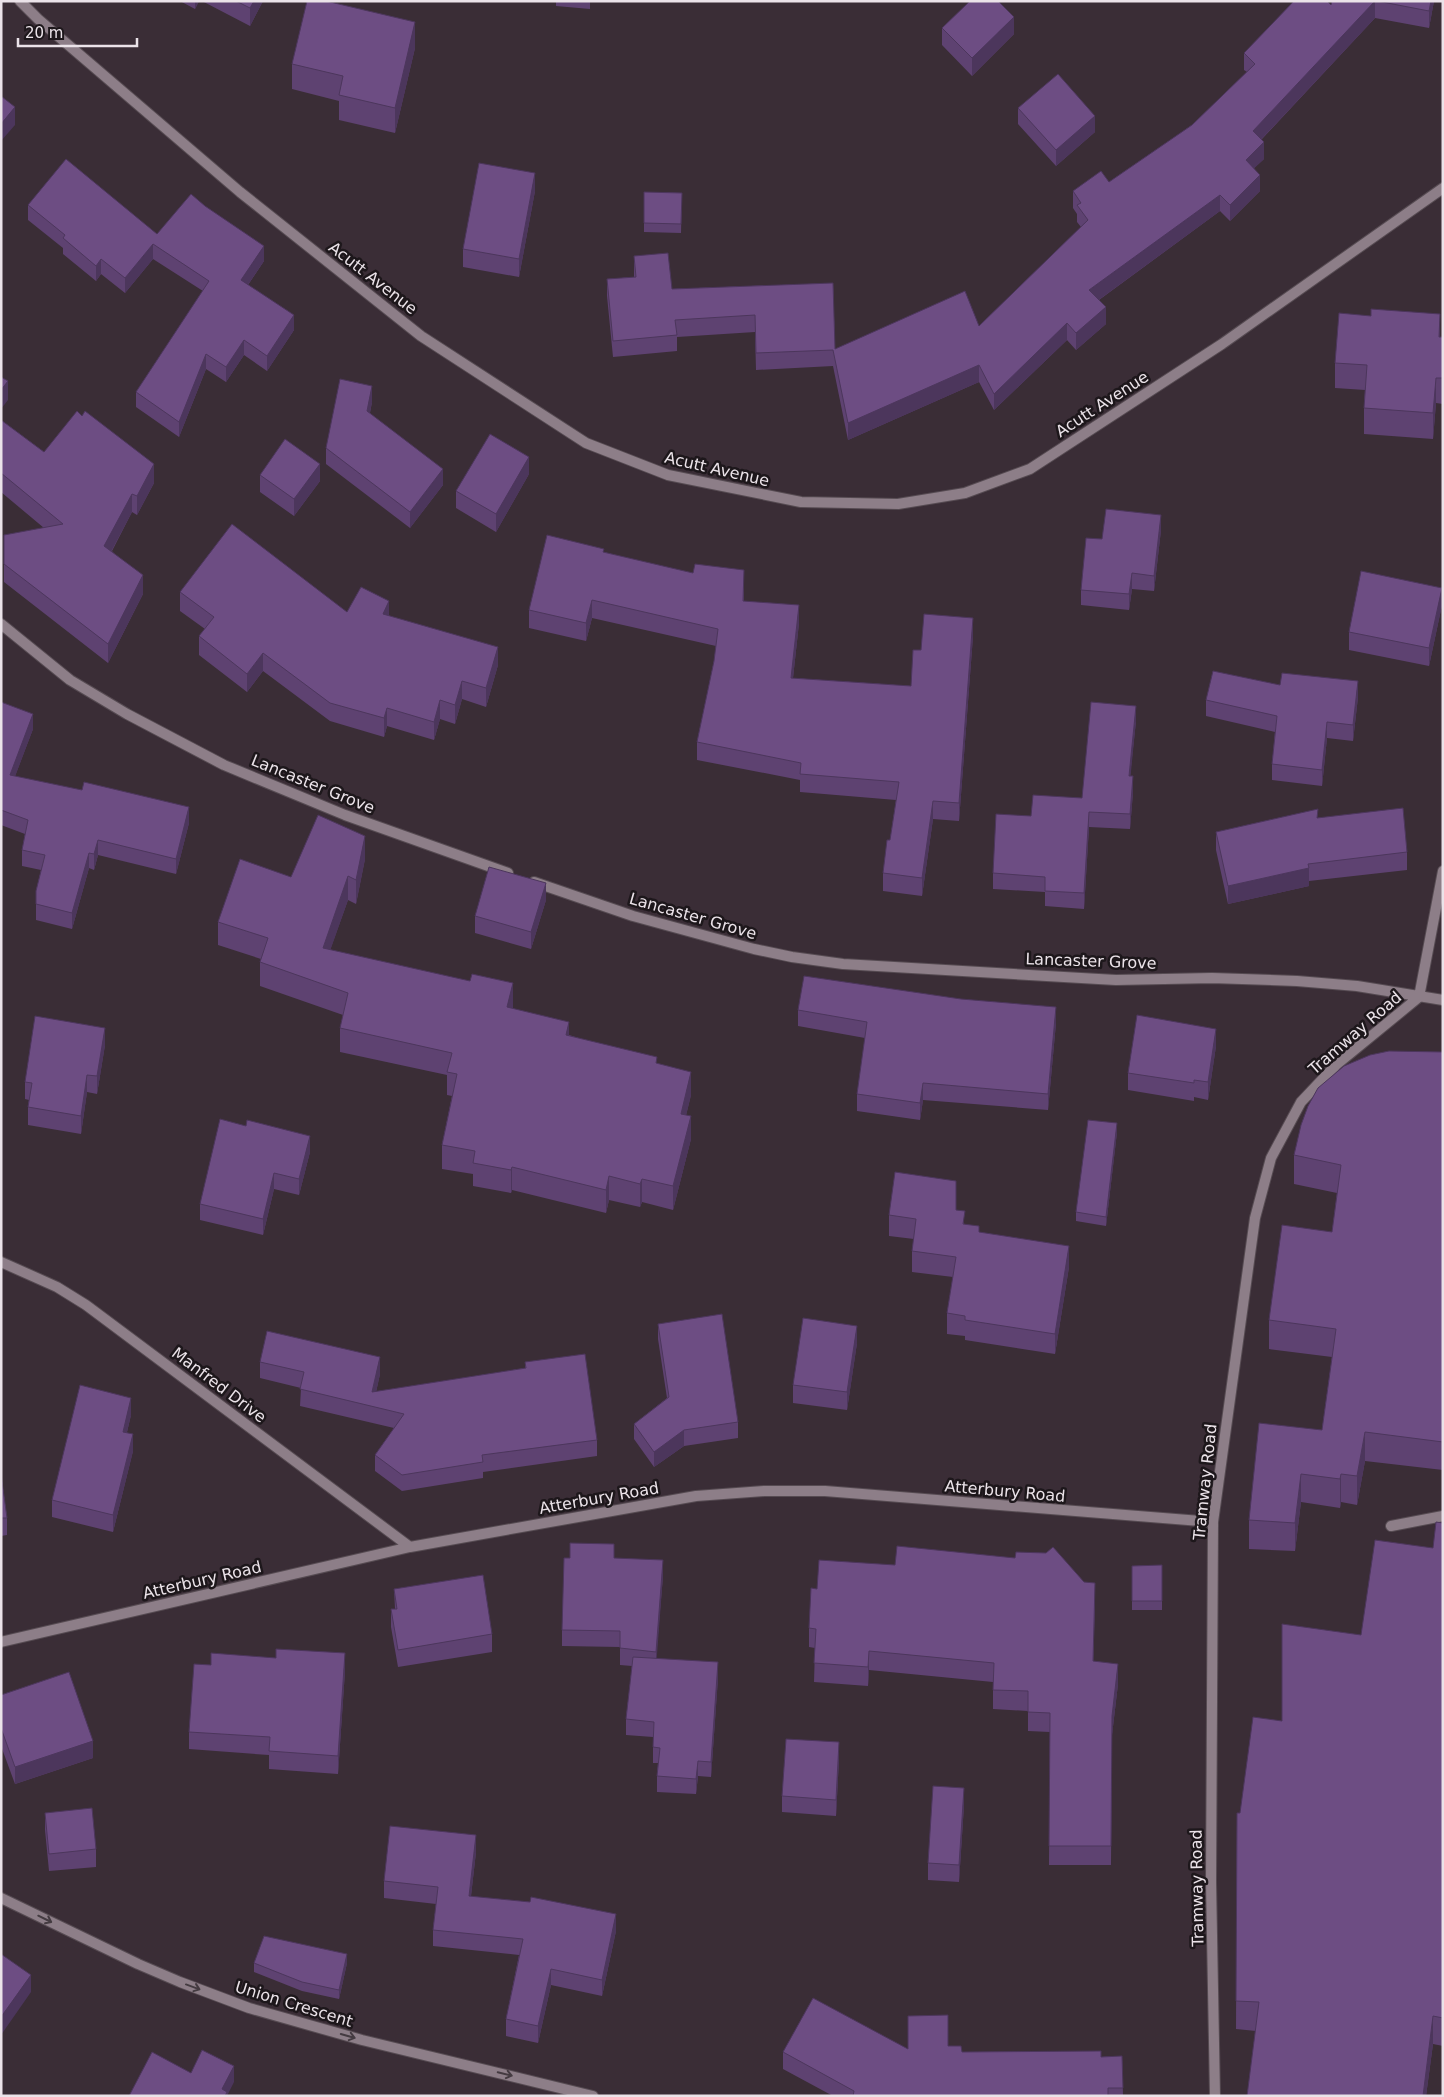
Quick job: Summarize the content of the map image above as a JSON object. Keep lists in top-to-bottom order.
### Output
{
  "streets": {
    "street": [
      "Acutt Avenue",
      "Lancaster Grove",
      "Tramway Road",
      "Manfred Drive",
      "Atterbury Road",
      "Union Crescent"
    ]
  },
  "crossings": [
    ["Lancaster Grove", "Tramway Road"],
    ["Tramway Road", "Atterbury Road"],
    ["Manfred Drive", "Atterbury Road"]
  ],
  "one_way": ["Union Crescent"],
  "scale_bar": "20 m"
}
